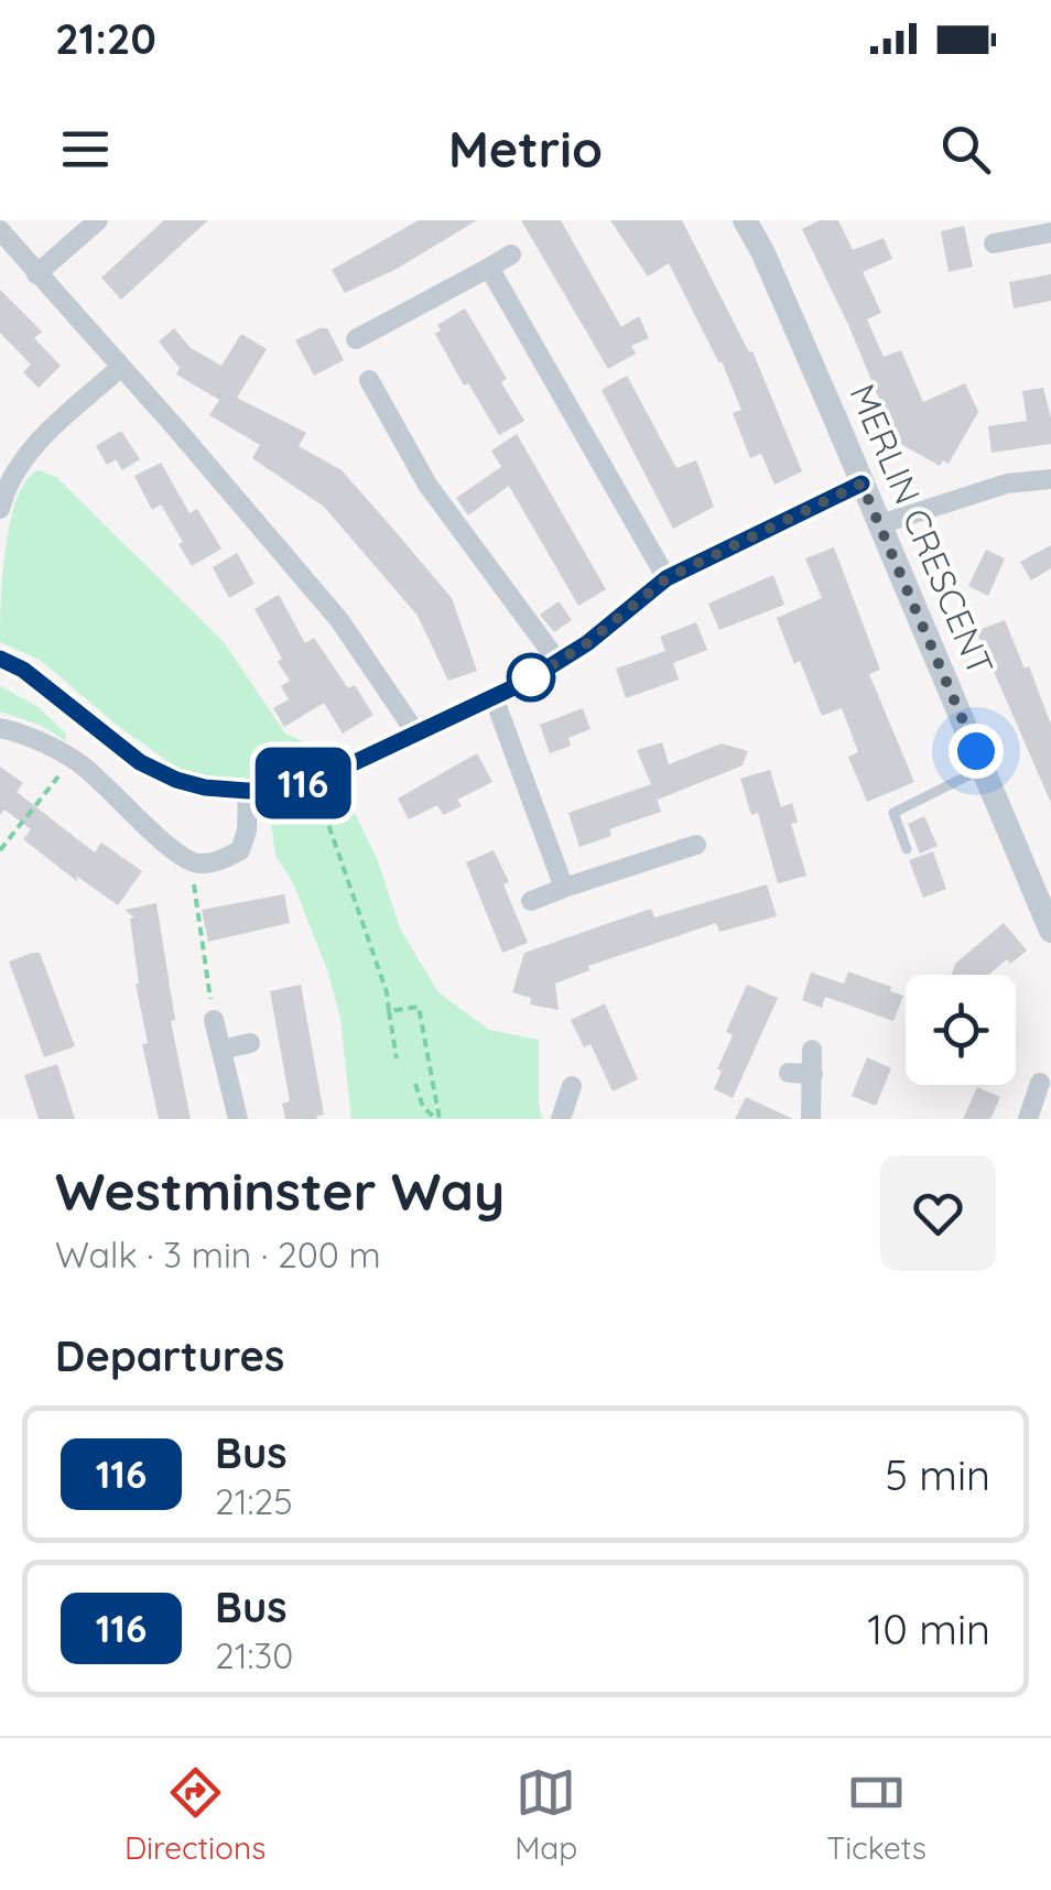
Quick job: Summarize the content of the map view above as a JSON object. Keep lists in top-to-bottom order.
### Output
{
  "streets": {
    "street": ["MERLIN CRESCENT"]
  },
  "lines": ["bus line 116"],
  "page": {
    "status": "21:20",
    "header": "Metrio",
    "on_map": "116",
    "heading": [
      ["Westminster Way", "Walk · 3 min · 200 m"],
      "Departures"
    ],
    "list": [
      {
        "mark": "116",
        "name": "Bus",
        "note": "21:25",
        "value": "5 min"
      },
      {
        "mark": "116",
        "name": "Bus",
        "note": "21:30",
        "value": "10 min"
      }
    ],
    "tabs": ["Directions", "Map", "Tickets"]
  }
}
